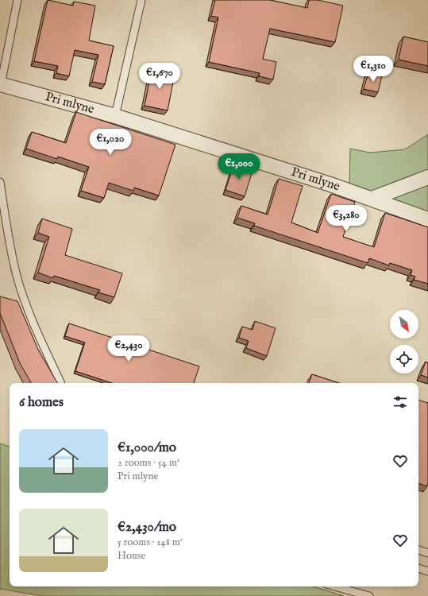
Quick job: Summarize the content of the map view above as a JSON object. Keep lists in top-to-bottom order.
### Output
{
  "streets": {
    "street": ["Pri mlyne"]
  },
  "north": "bottom right",
  "page": {
    "price": [
      "€1,310",
      "€1,670",
      "€1,020",
      "€1,000",
      "€3,280",
      "€2,430"
    ],
    "heading": "6 homes",
    "list": [
      {
        "name": "€1,000/mo",
        "note": "2 rooms · 54 m² · Pri mlyne"
      },
      {
        "name": "€2,430/mo",
        "note": "5 rooms · 148 m² · House"
      }
    ]
  }
}
